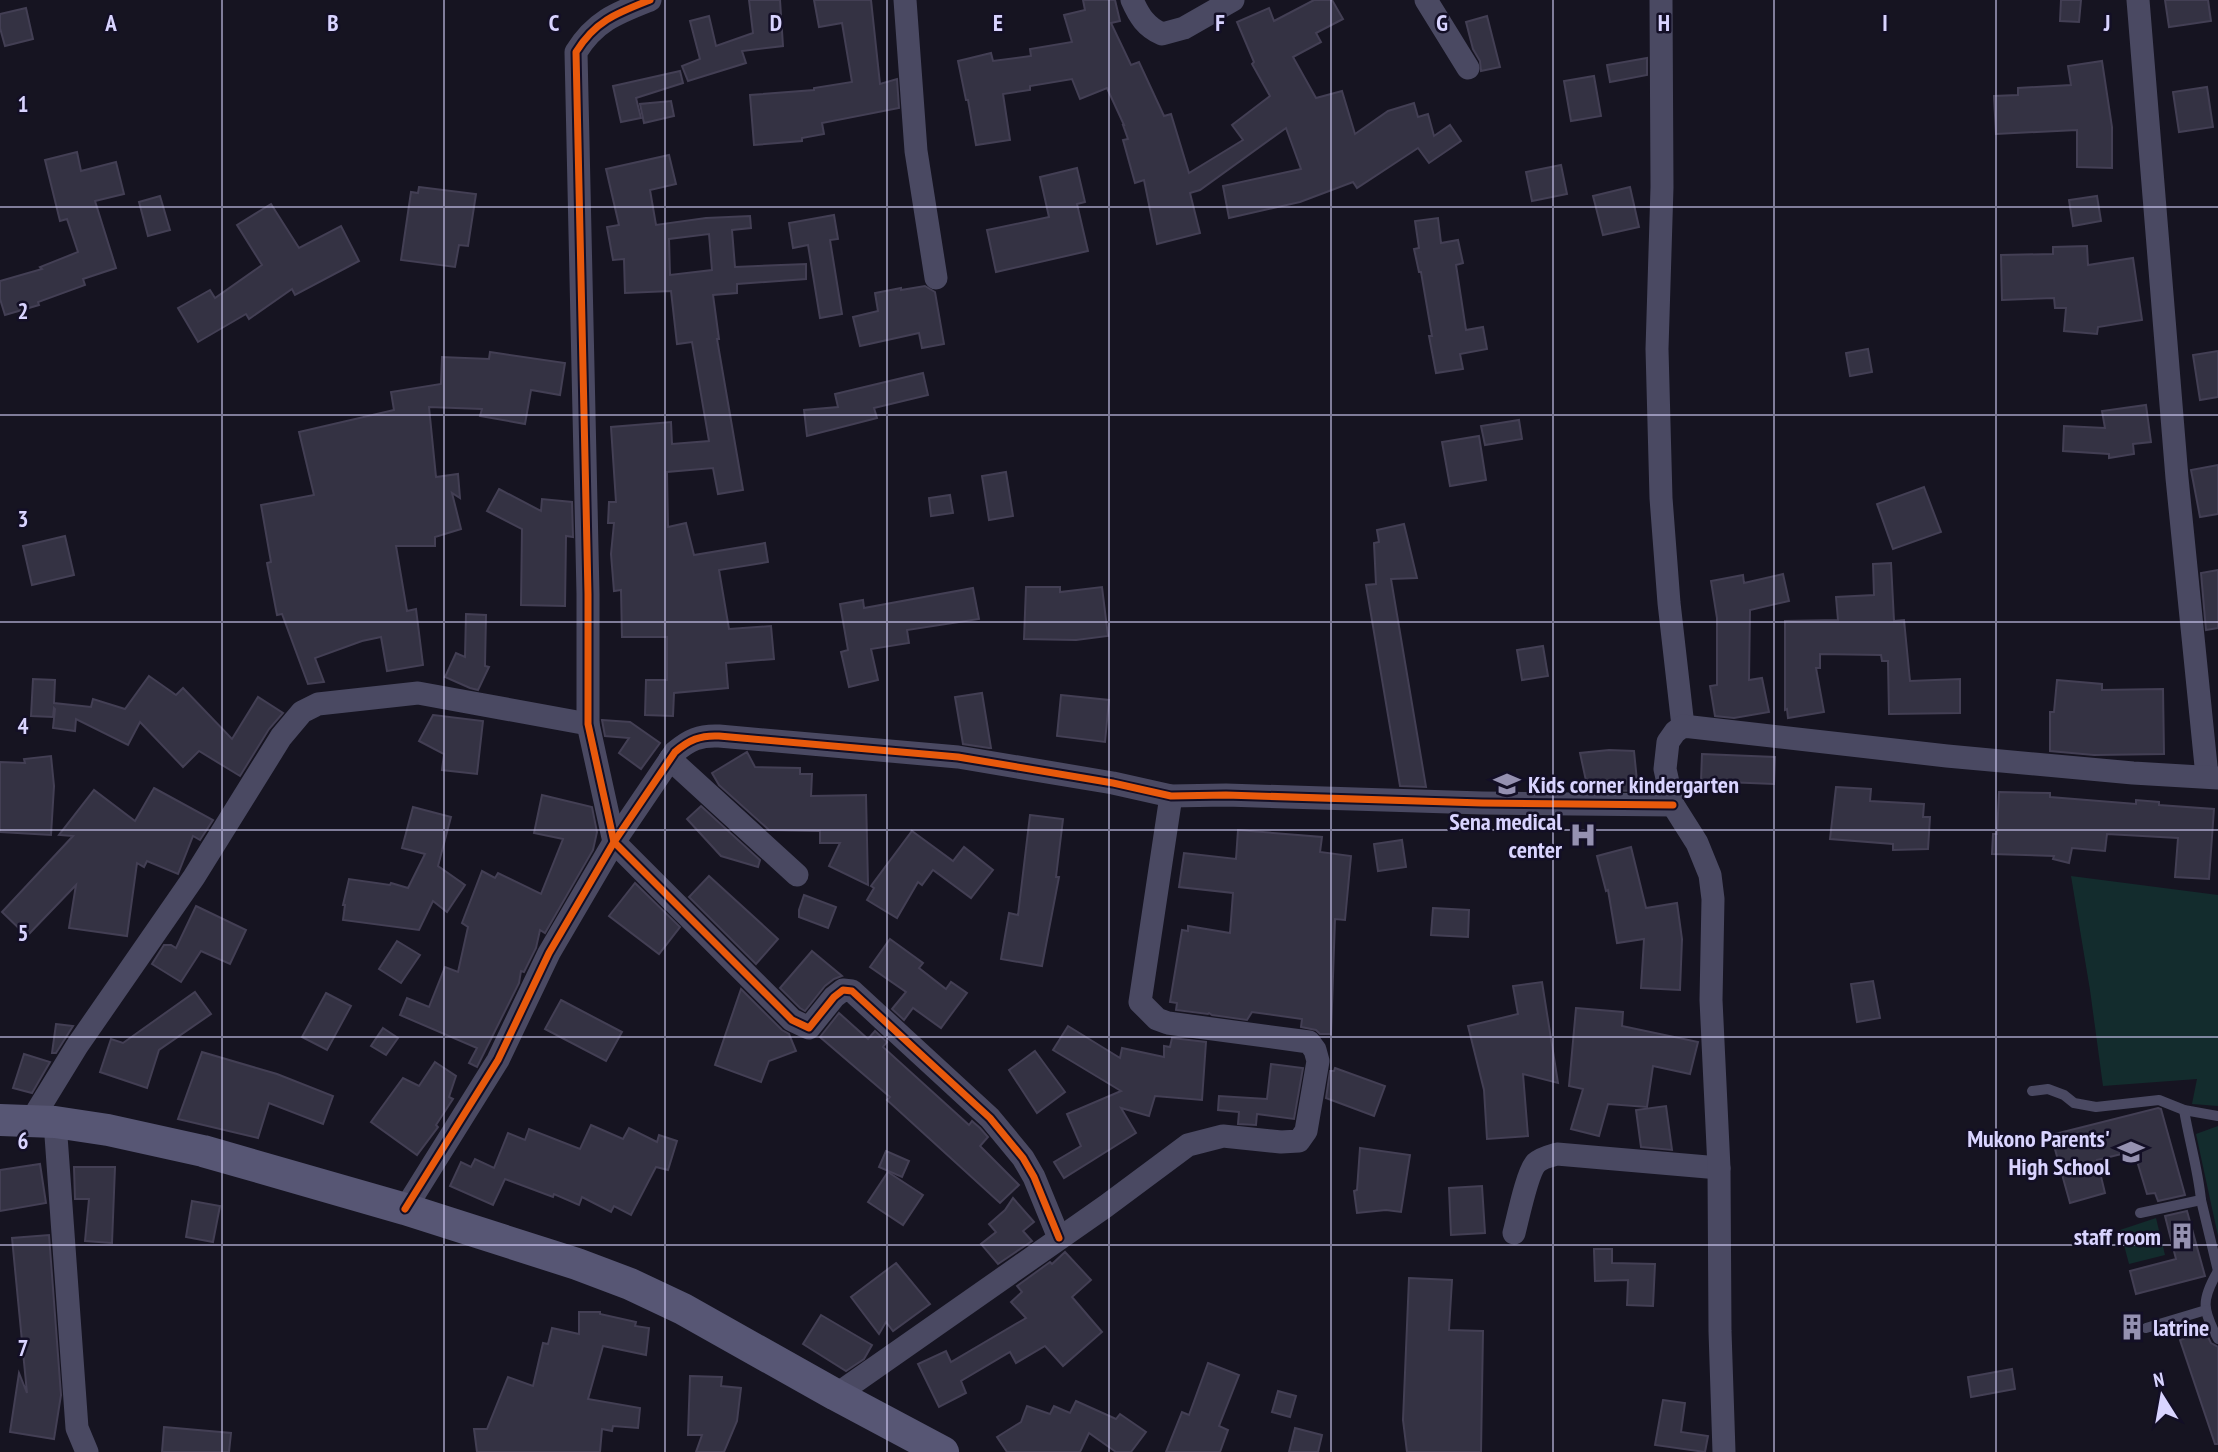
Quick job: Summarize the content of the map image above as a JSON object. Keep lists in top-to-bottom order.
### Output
{
  "places": {
    "school or university": ["Kids corner kindergarten", "Mukono Parents' High School"],
    "hospital": ["Sena medical center"],
    "building": ["staff room", "latrine"]
  },
  "north": "top",
  "grid": {
    "columns": [
      "A",
      "B",
      "C",
      "D",
      "E",
      "F",
      "G",
      "H",
      "I",
      "J"
    ],
    "rows": [
      "1",
      "2",
      "3",
      "4",
      "5",
      "6",
      "7"
    ]
  }
}
